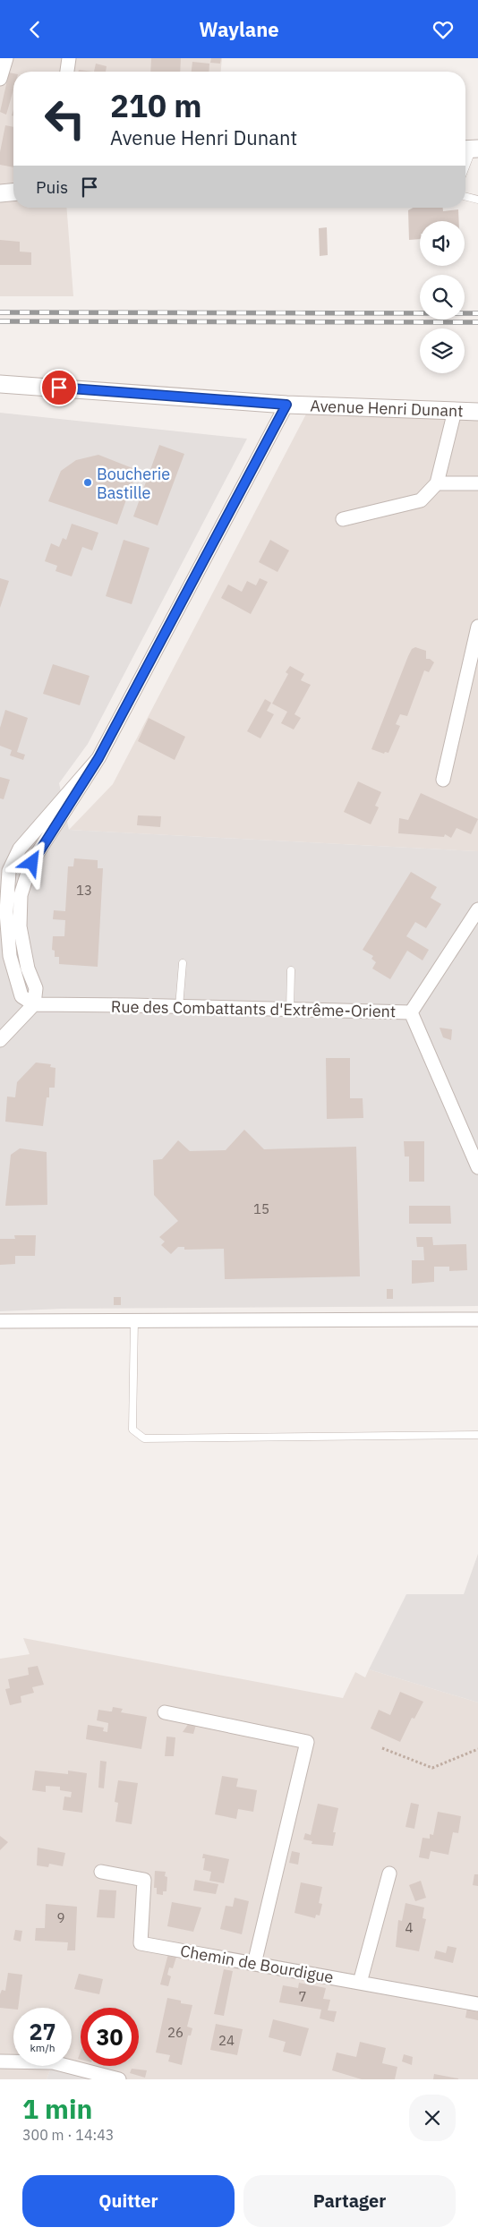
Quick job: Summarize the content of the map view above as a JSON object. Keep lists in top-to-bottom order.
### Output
{
  "streets": {
    "street": ["Avenue Henri Dunant", "Rue des Combattants d'Extrême-Orient", "Chemin de Bourdigue"]
  },
  "places": ["Boucherie Bastille"],
  "house_numbers": [
    "13",
    "15",
    "9",
    "4",
    "7",
    "26",
    "24"
  ],
  "page": {
    "header": "Waylane",
    "turn": ["210 m", "Avenue Henri Dunant"],
    "then": "Puis",
    "speed": "27 km/h",
    "limit": "30",
    "heading": ["1 min", "300 m · 14:43"],
    "buttons": ["Quitter", "Partager"]
  }
}
